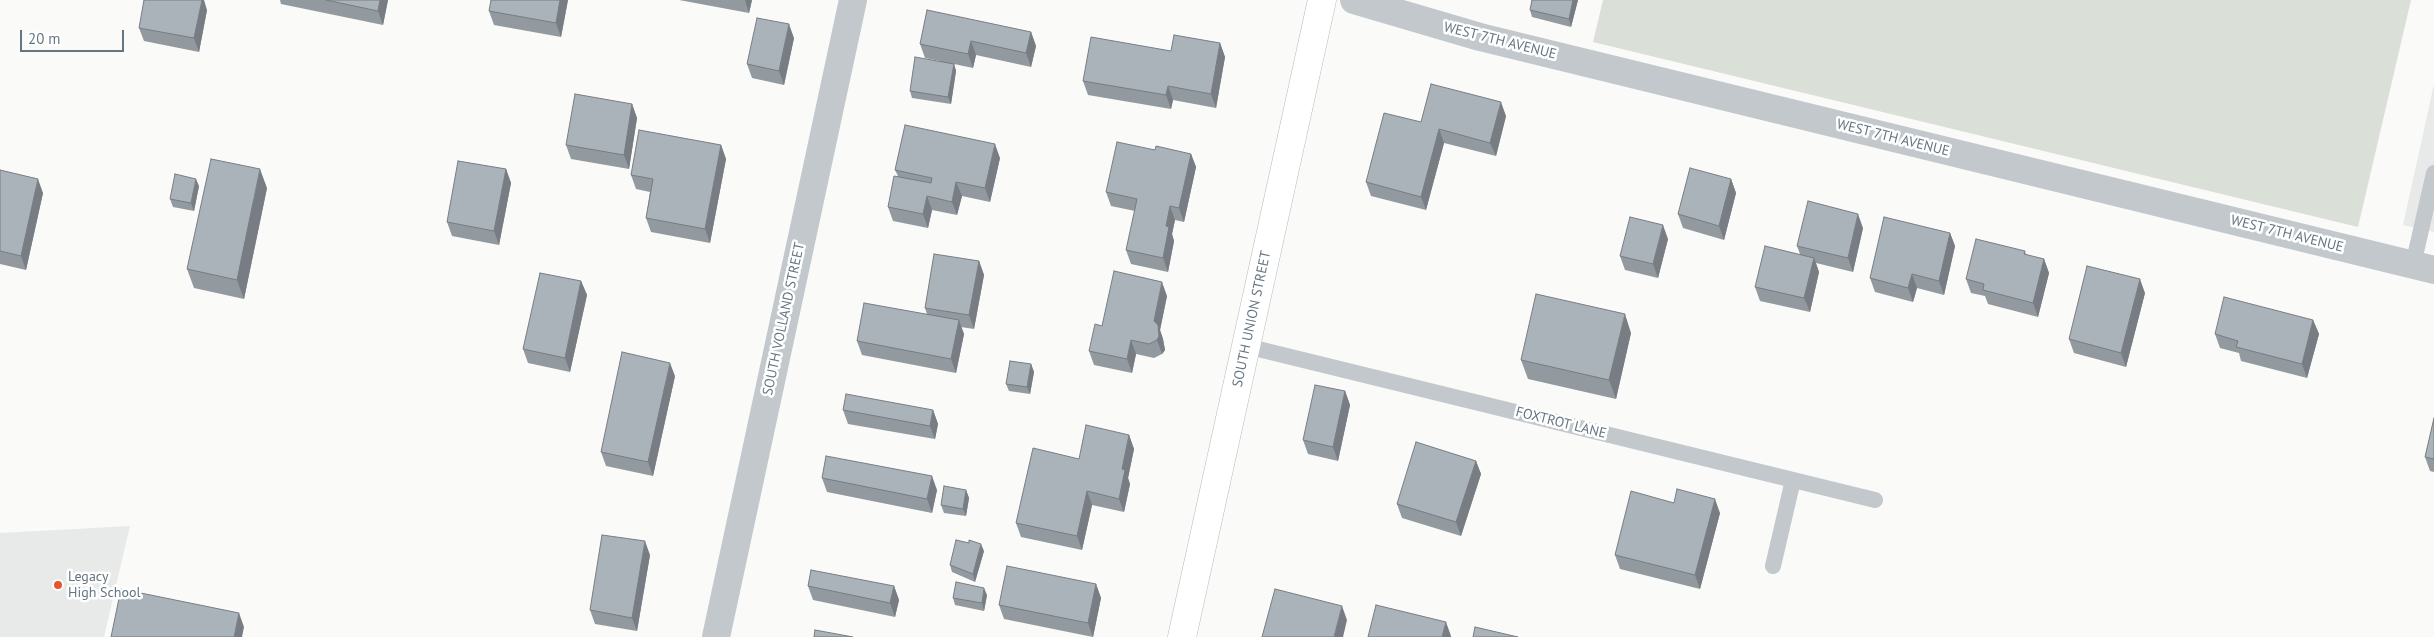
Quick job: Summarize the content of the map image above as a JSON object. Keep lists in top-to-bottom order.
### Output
{
  "streets": {
    "main road": ["SOUTH UNION STREET"],
    "street": ["WEST 7TH AVENUE", "SOUTH VOLLAND STREET"],
    "lane": ["FOXTROT LANE"]
  },
  "crossings": [
    ["SOUTH UNION STREET", "FOXTROT LANE"]
  ],
  "places": ["Legacy High School"],
  "scale_bar": "20 m"
}
